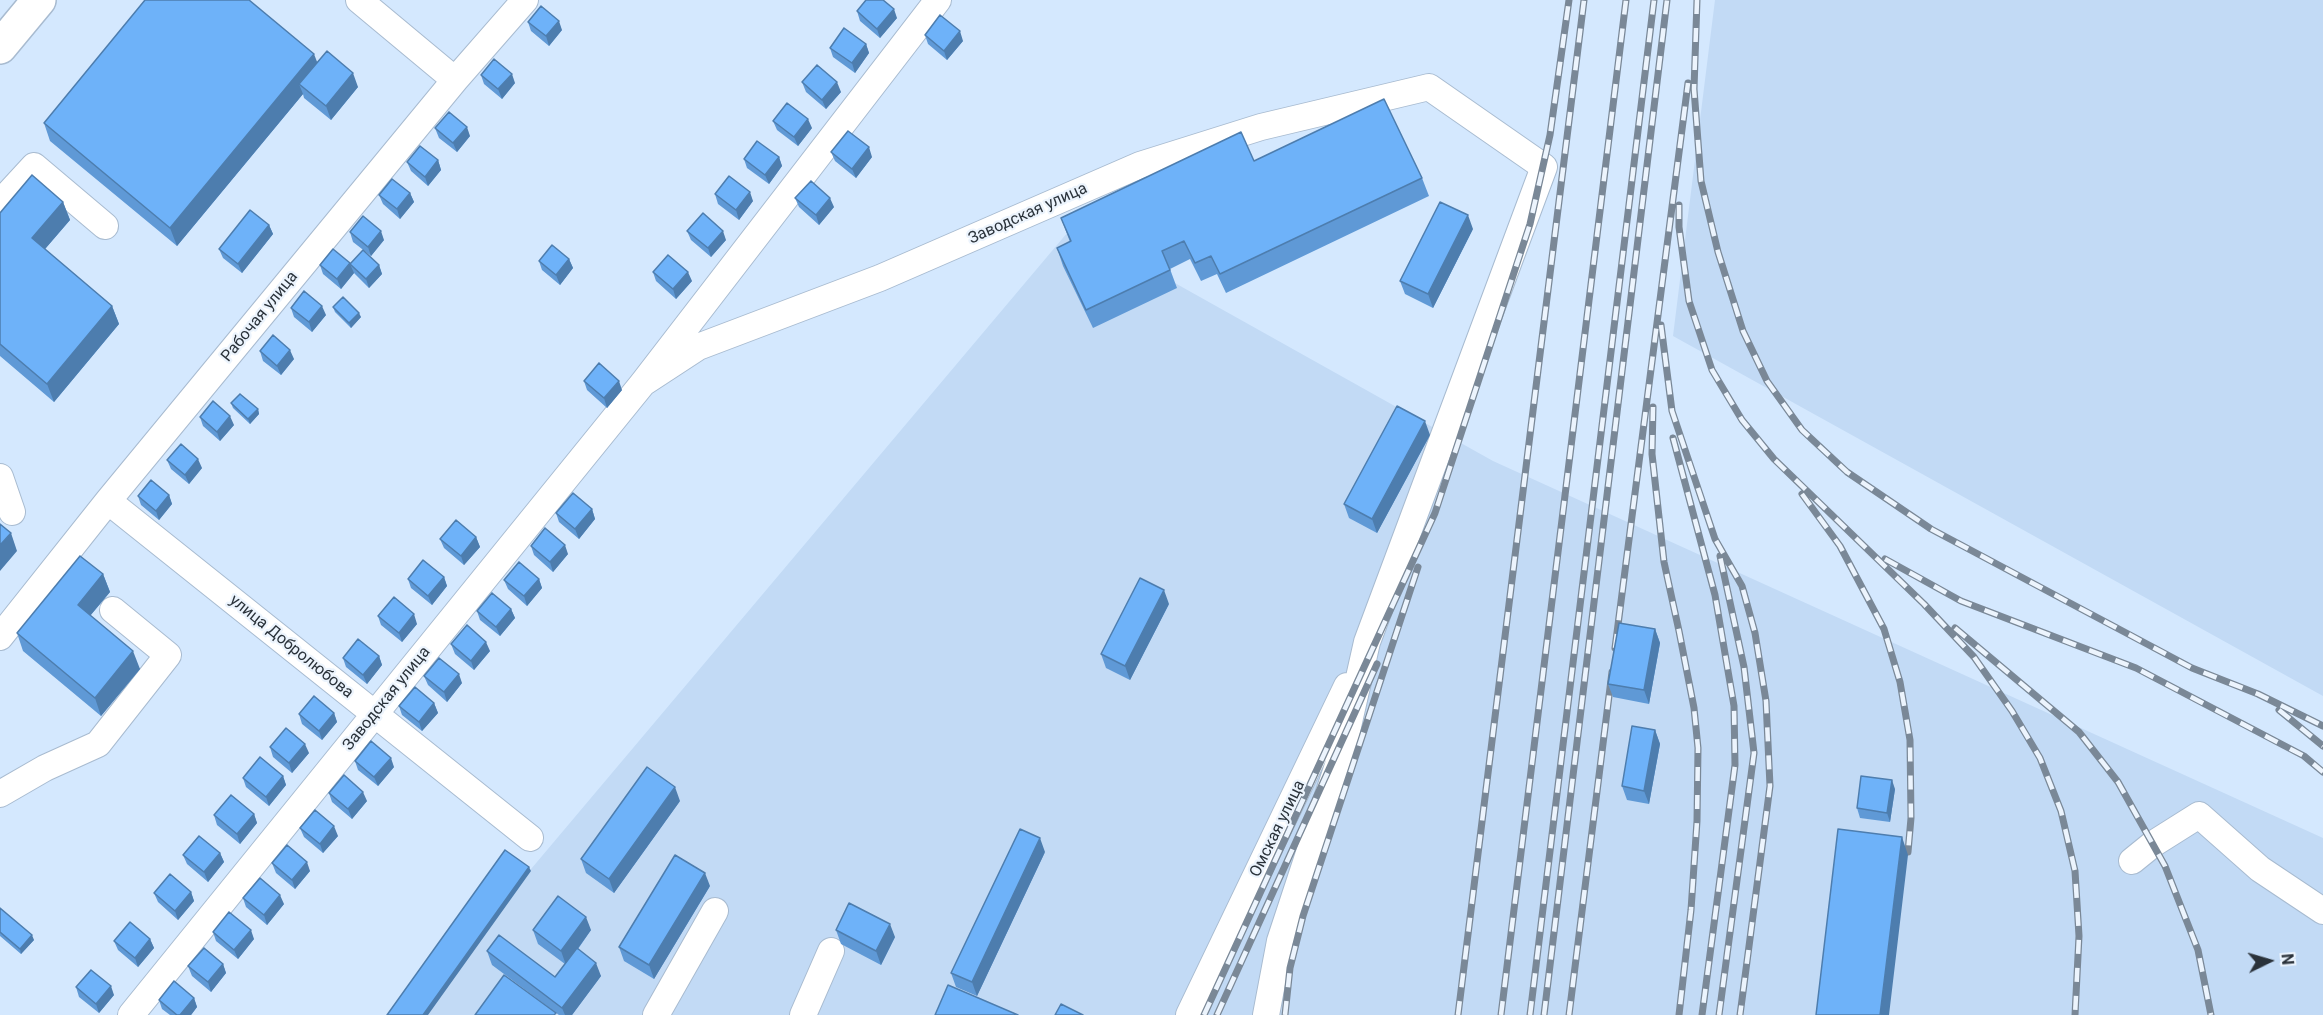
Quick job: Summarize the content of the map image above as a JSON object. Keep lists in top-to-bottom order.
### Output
{
  "streets": {
    "street": [
      "Заводская улица",
      "Рабочая улица",
      "улица Добролюбова",
      "Омская улица"
    ]
  },
  "crossings": [
    ["Заводская улица", "улица Добролюбова"],
    ["Заводская улица", "Омская улица"],
    ["Рабочая улица", "улица Добролюбова"]
  ],
  "north": "right"
}
